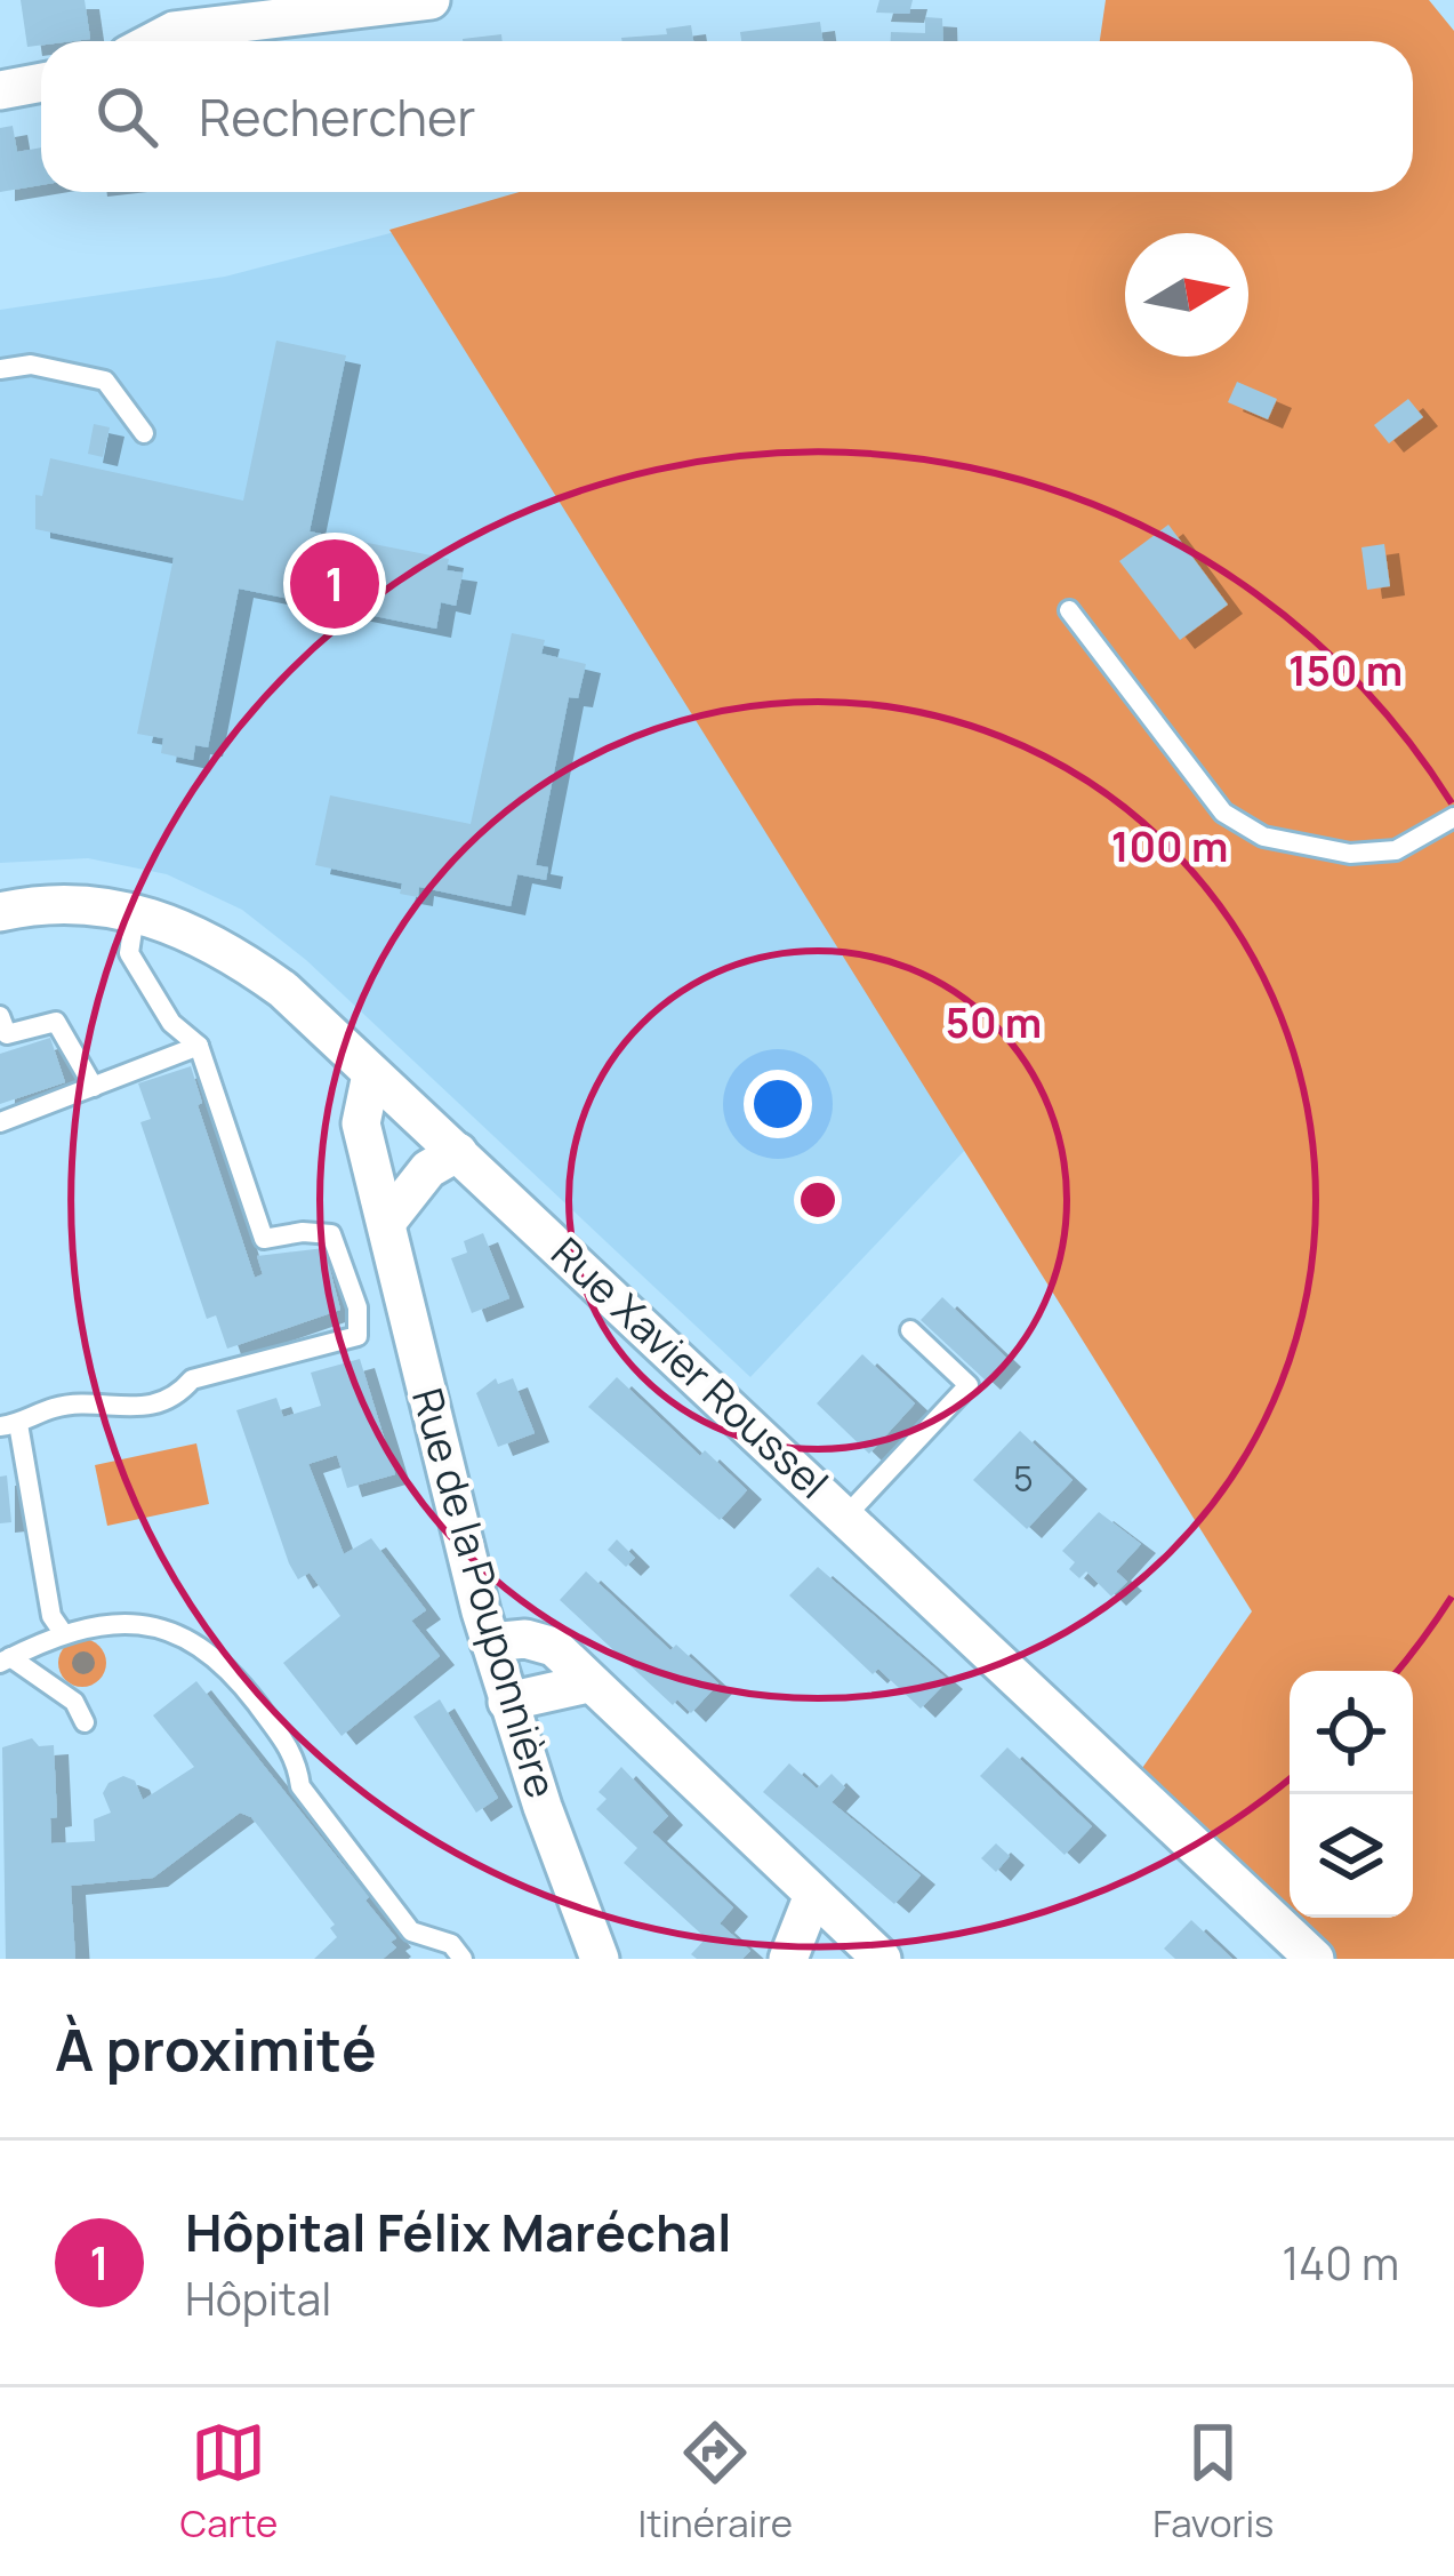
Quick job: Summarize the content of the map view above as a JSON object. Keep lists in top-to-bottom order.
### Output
{
  "streets": {
    "street": ["Rue Xavier Roussel", "Rue de la Pouponnière"]
  },
  "crossings": [
    ["Rue Xavier Roussel", "Rue de la Pouponnière"]
  ],
  "house_numbers": ["5"],
  "north": "right",
  "page": {
    "search": "Rechercher",
    "pins": "1",
    "heading": "À proximité",
    "list": [
      {
        "mark": "1",
        "name": "Hôpital Félix Maréchal",
        "note": "Hôpital",
        "value": "140 m"
      }
    ],
    "nav": ["Carte", "Itinéraire", "Favoris"]
  },
  "rings": ["150 m", "100 m", "50 m"]
}
